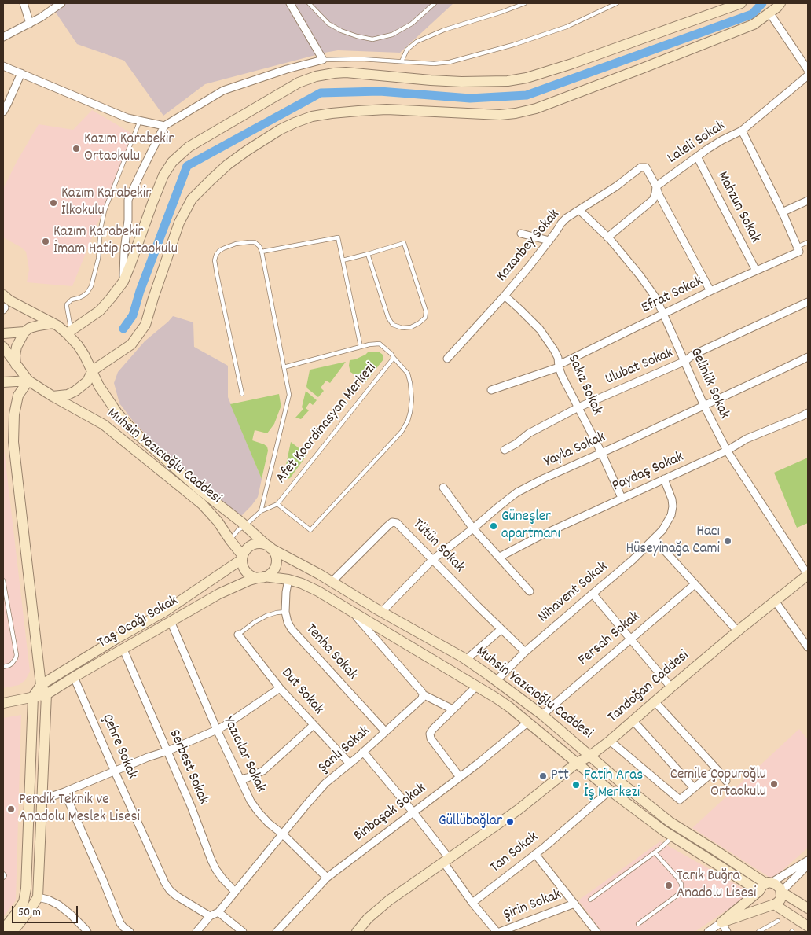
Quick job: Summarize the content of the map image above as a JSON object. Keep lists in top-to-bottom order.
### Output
{
  "streets": {
    "street": [
      "Laleli Sokak",
      "Mahzun Sokak",
      "Kazanbey Sokak",
      "Efrat Sokak",
      "Ulubat Sokak",
      "Gelinlik Sokak",
      "Sakız Sokak",
      "Yayla Sokak",
      "Muhsin Yazıcıoğlu Caddesi",
      "Paydaş Sokak",
      "Tütün Sokak",
      "Nihavent Sokak",
      "Taş Ocağı Sokak",
      "Fersah Sokak",
      "Tenha Sokak",
      "Tandoğan Caddesi",
      "Dut Sokak",
      "Çehre Sokak",
      "Şanlı Sokak",
      "Yazıcılar Sokak",
      "Serbest Sokak",
      "Binbaşak Sokak",
      "Tan Sokak",
      "Şirin Sokak"
    ],
    "lane": ["Afet Koordinasyon Merkezi"]
  },
  "crossings": [
    ["Laleli Sokak", "Mahzun Sokak"],
    ["Laleli Sokak", "Kazanbey Sokak"],
    ["Laleli Sokak", "Gelinlik Sokak"],
    ["Mahzun Sokak", "Efrat Sokak"],
    ["Kazanbey Sokak", "Gelinlik Sokak"],
    ["Kazanbey Sokak", "Sakız Sokak"],
    ["Efrat Sokak", "Gelinlik Sokak"],
    ["Efrat Sokak", "Sakız Sokak"],
    ["Ulubat Sokak", "Gelinlik Sokak"],
    ["Ulubat Sokak", "Sakız Sokak"],
    ["Gelinlik Sokak", "Yayla Sokak"],
    ["Gelinlik Sokak", "Paydaş Sokak"],
    ["Gelinlik Sokak", "Tandoğan Caddesi"],
    ["Sakız Sokak", "Yayla Sokak"],
    ["Sakız Sokak", "Paydaş Sokak"],
    ["Afet Koordinasyon Merkezi", "Muhsin Yazıcıoğlu Caddesi"],
    ["Yayla Sokak", "Muhsin Yazıcıoğlu Caddesi"],
    ["Yayla Sokak", "Tütün Sokak"],
    ["Muhsin Yazıcıoğlu Caddesi", "Tütün Sokak"],
    ["Muhsin Yazıcıoğlu Caddesi", "Nihavent Sokak"],
    ["Muhsin Yazıcıoğlu Caddesi", "Taş Ocağı Sokak"],
    ["Muhsin Yazıcıoğlu Caddesi", "Fersah Sokak"],
    ["Muhsin Yazıcıoğlu Caddesi", "Tenha Sokak"],
    ["Muhsin Yazıcıoğlu Caddesi", "Tandoğan Caddesi"],
    ["Muhsin Yazıcıoğlu Caddesi", "Binbaşak Sokak"],
    ["Muhsin Yazıcıoğlu Caddesi", "Tan Sokak"],
    ["Paydaş Sokak", "Nihavent Sokak"],
    ["Tütün Sokak", "Nihavent Sokak"],
    ["Taş Ocağı Sokak", "Çehre Sokak"],
    ["Taş Ocağı Sokak", "Yazıcılar Sokak"],
    ["Taş Ocağı Sokak", "Serbest Sokak"],
    ["Tenha Sokak", "Şanlı Sokak"],
    ["Dut Sokak", "Şanlı Sokak"],
    ["Şanlı Sokak", "Yazıcılar Sokak"],
    ["Şanlı Sokak", "Serbest Sokak"],
    ["Yazıcılar Sokak", "Binbaşak Sokak"]
  ],
  "places": [
    "Kazım Karabekir Ortaokulu",
    "Kazım Karabekir İlkokulu",
    "Kazım Karabekir İmam Hatip Ortaokulu",
    "Güneşler apartmanı",
    "Hacı Hüseyinağa Cami",
    "Ptt",
    "Cemile Çopuroğlu Ortaokulu",
    "Fatih Aras İş Merkezi",
    "Pendik Teknik ve Anadolu Meslek Lisesi",
    "Güllübağlar",
    "Tarık Buğra Anadolu Lisesi"
  ],
  "scale_bar": "50 m"
}
